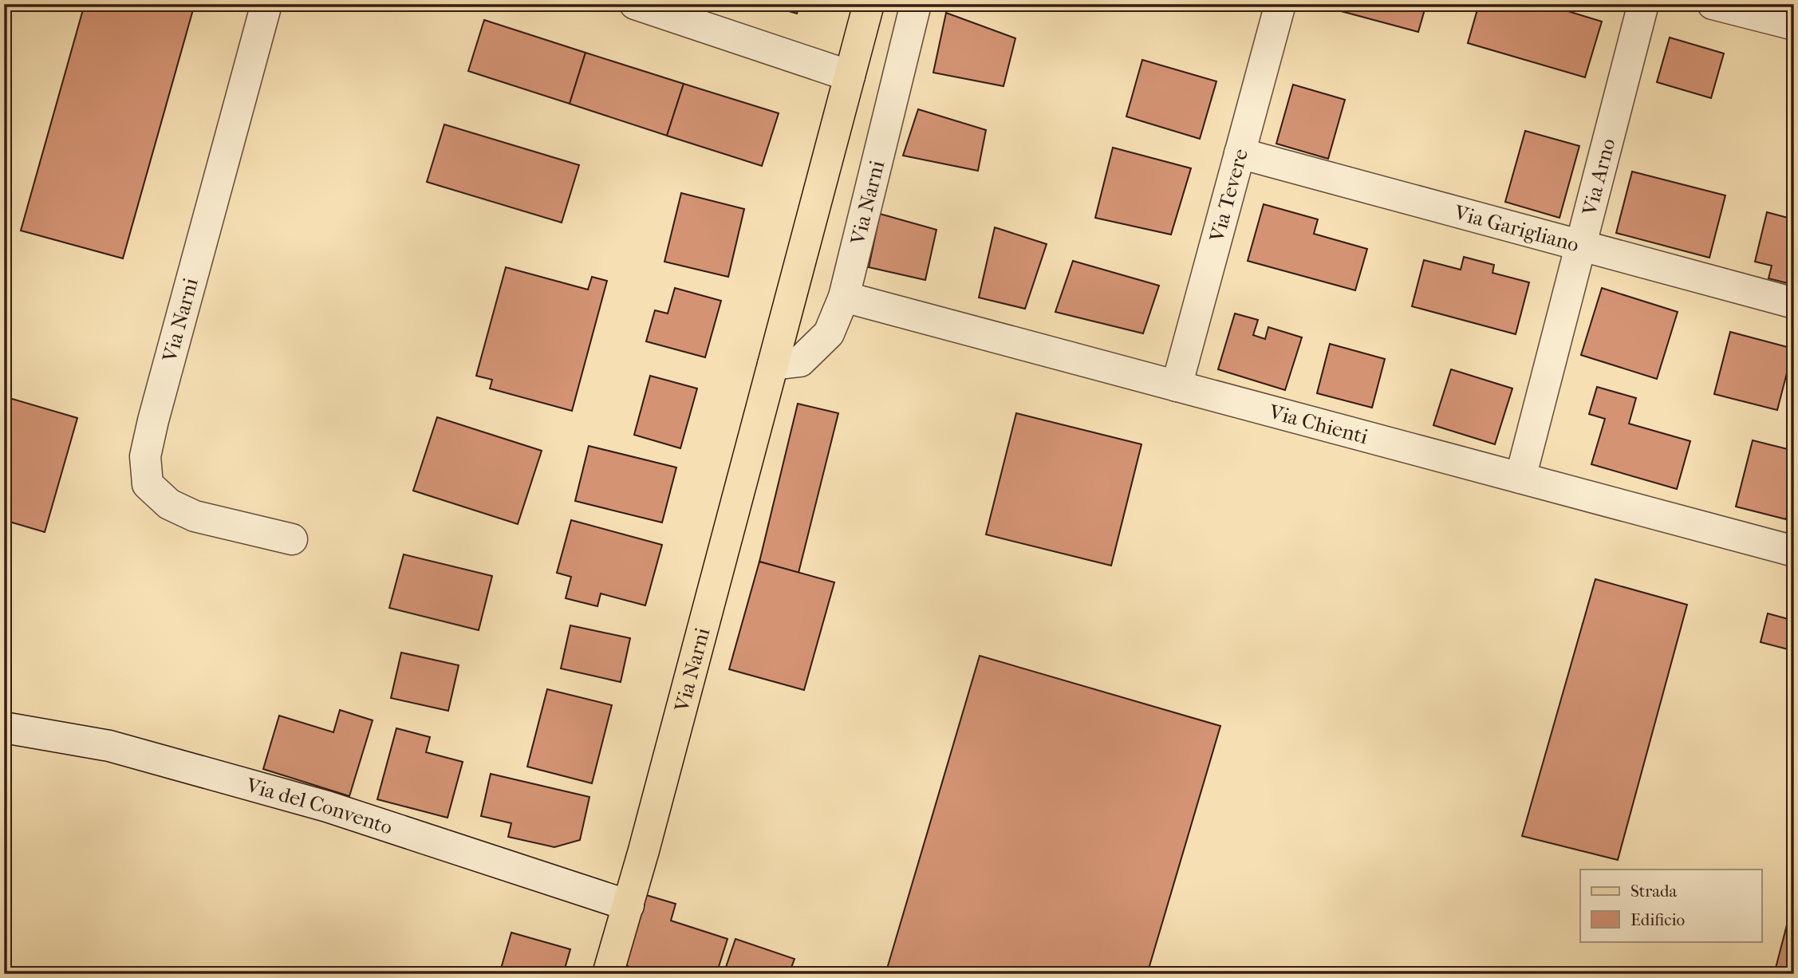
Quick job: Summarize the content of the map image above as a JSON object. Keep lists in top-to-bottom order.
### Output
{
  "streets": {
    "main road": ["Via Narni"],
    "street": [
      "Via Arno",
      "Via Tevere",
      "Via Garigliano",
      "Via Chienti",
      "Via del Convento"
    ]
  },
  "crossings": [
    ["Via Arno", "Via Garigliano"],
    ["Via Arno", "Via Chienti"],
    ["Via Tevere", "Via Garigliano"],
    ["Via Tevere", "Via Chienti"],
    ["Via Narni", "Via Chienti"],
    ["Via Narni", "Via del Convento"]
  ],
  "legend": ["Strada", "Edificio"]
}
